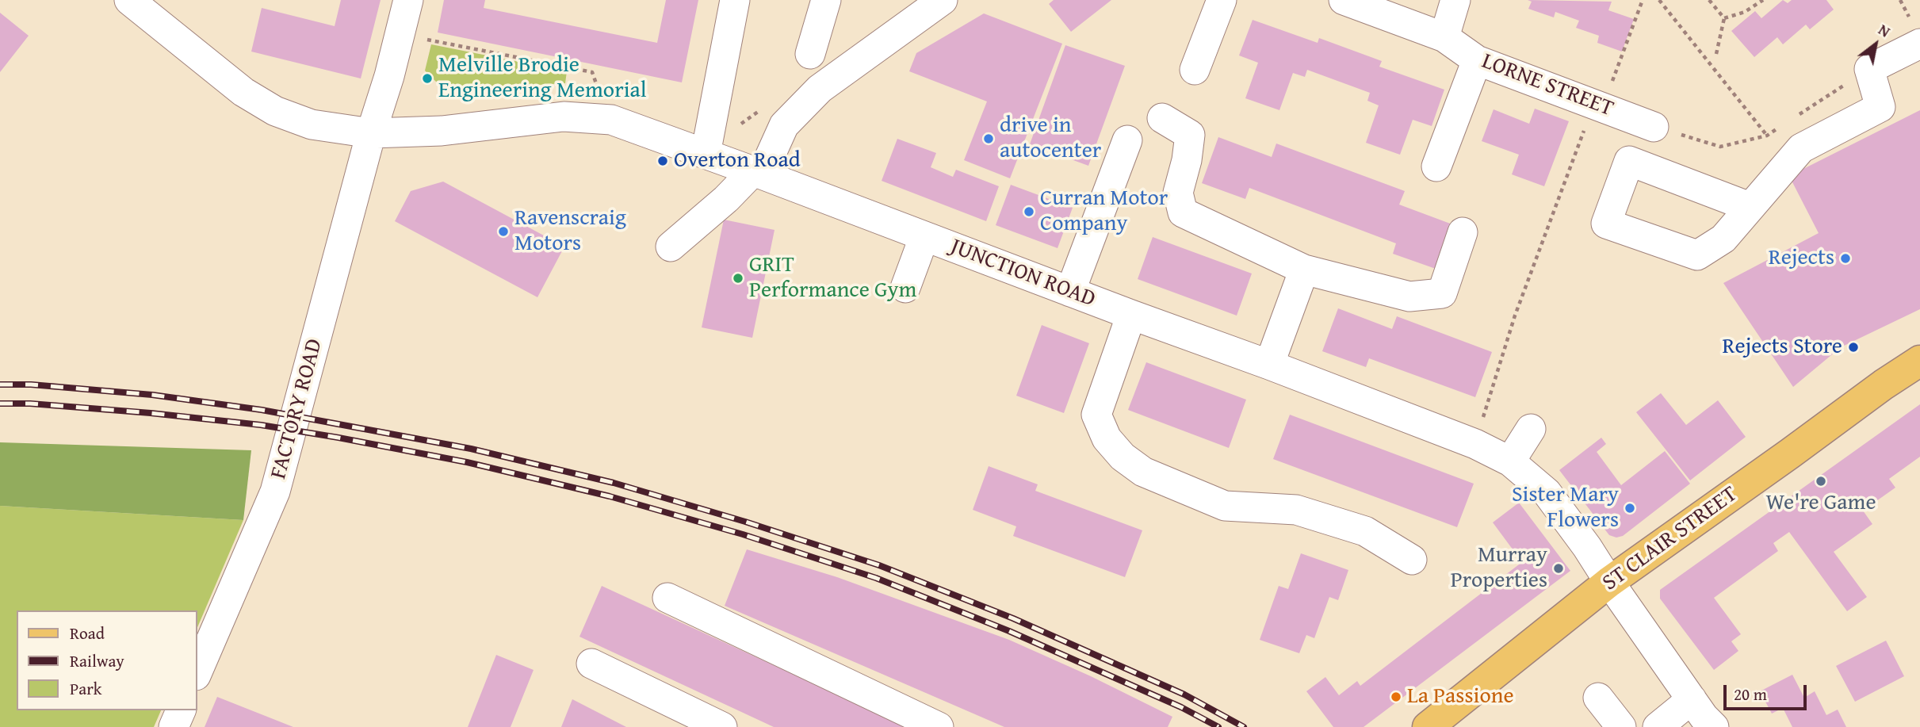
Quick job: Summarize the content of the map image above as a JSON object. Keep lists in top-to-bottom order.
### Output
{
  "streets": {
    "main road": ["ST CLAIR STREET"],
    "street": ["LORNE STREET", "JUNCTION ROAD", "FACTORY ROAD"]
  },
  "crossings": [
    ["JUNCTION ROAD", "FACTORY ROAD"],
    ["JUNCTION ROAD", "ST CLAIR STREET"]
  ],
  "places": [
    "Melville Brodie Engineering Memorial",
    "drive in autocenter",
    "Overton Road",
    "Curran Motor Company",
    "Ravenscraig Motors",
    "Rejects",
    "GRIT Performance Gym",
    "Rejects Store",
    "We're Game",
    "Sister Mary Flowers",
    "Murray Properties",
    "La Passione"
  ],
  "legend": ["Road", "Railway", "Park"],
  "scale_bar": "20 m",
  "north": "top right"
}
